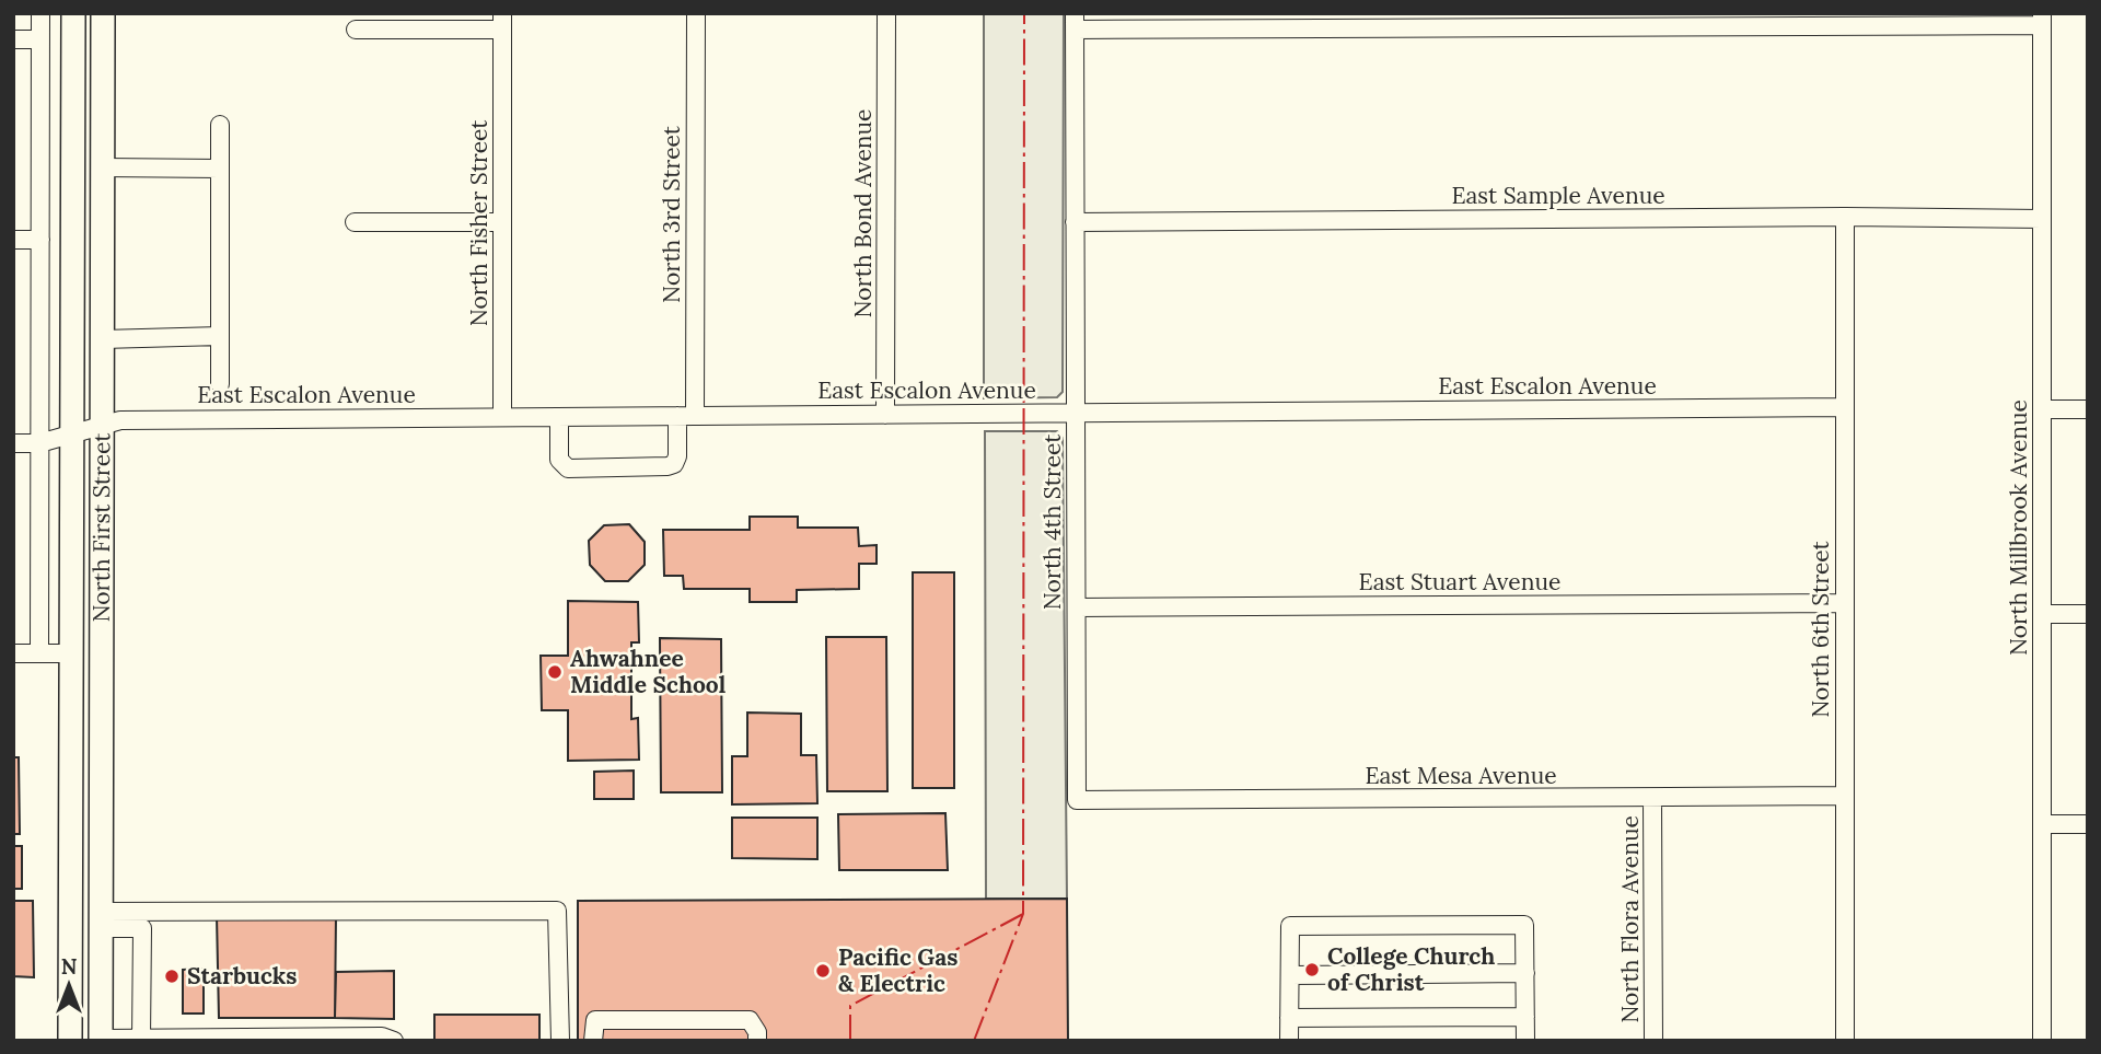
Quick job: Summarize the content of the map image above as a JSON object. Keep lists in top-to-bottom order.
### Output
{
  "streets": {
    "main road": ["North First Street"],
    "street": [
      "East Sample Avenue",
      "North Bond Avenue",
      "North 3rd Street",
      "North Fisher Street",
      "East Escalon Avenue",
      "North 4th Street",
      "North Millbrook Avenue",
      "East Stuart Avenue",
      "North 6th Street",
      "East Mesa Avenue",
      "North Flora Avenue"
    ]
  },
  "crossings": [
    ["East Sample Avenue", "North 4th Street"],
    ["East Sample Avenue", "North Millbrook Avenue"],
    ["East Sample Avenue", "North 6th Street"],
    ["North Bond Avenue", "East Escalon Avenue"],
    ["North 3rd Street", "East Escalon Avenue"],
    ["North Fisher Street", "East Escalon Avenue"],
    ["East Escalon Avenue", "North 4th Street"],
    ["East Escalon Avenue", "North First Street"],
    ["East Escalon Avenue", "North 6th Street"],
    ["North 4th Street", "East Stuart Avenue"],
    ["North 4th Street", "East Mesa Avenue"],
    ["East Stuart Avenue", "North 6th Street"],
    ["North 6th Street", "East Mesa Avenue"],
    ["East Mesa Avenue", "North Flora Avenue"]
  ],
  "places": [
    "Ahwahnee Middle School",
    "College Church of Christ",
    "Pacific Gas & Electric",
    "Starbucks"
  ],
  "north": "top"
}
